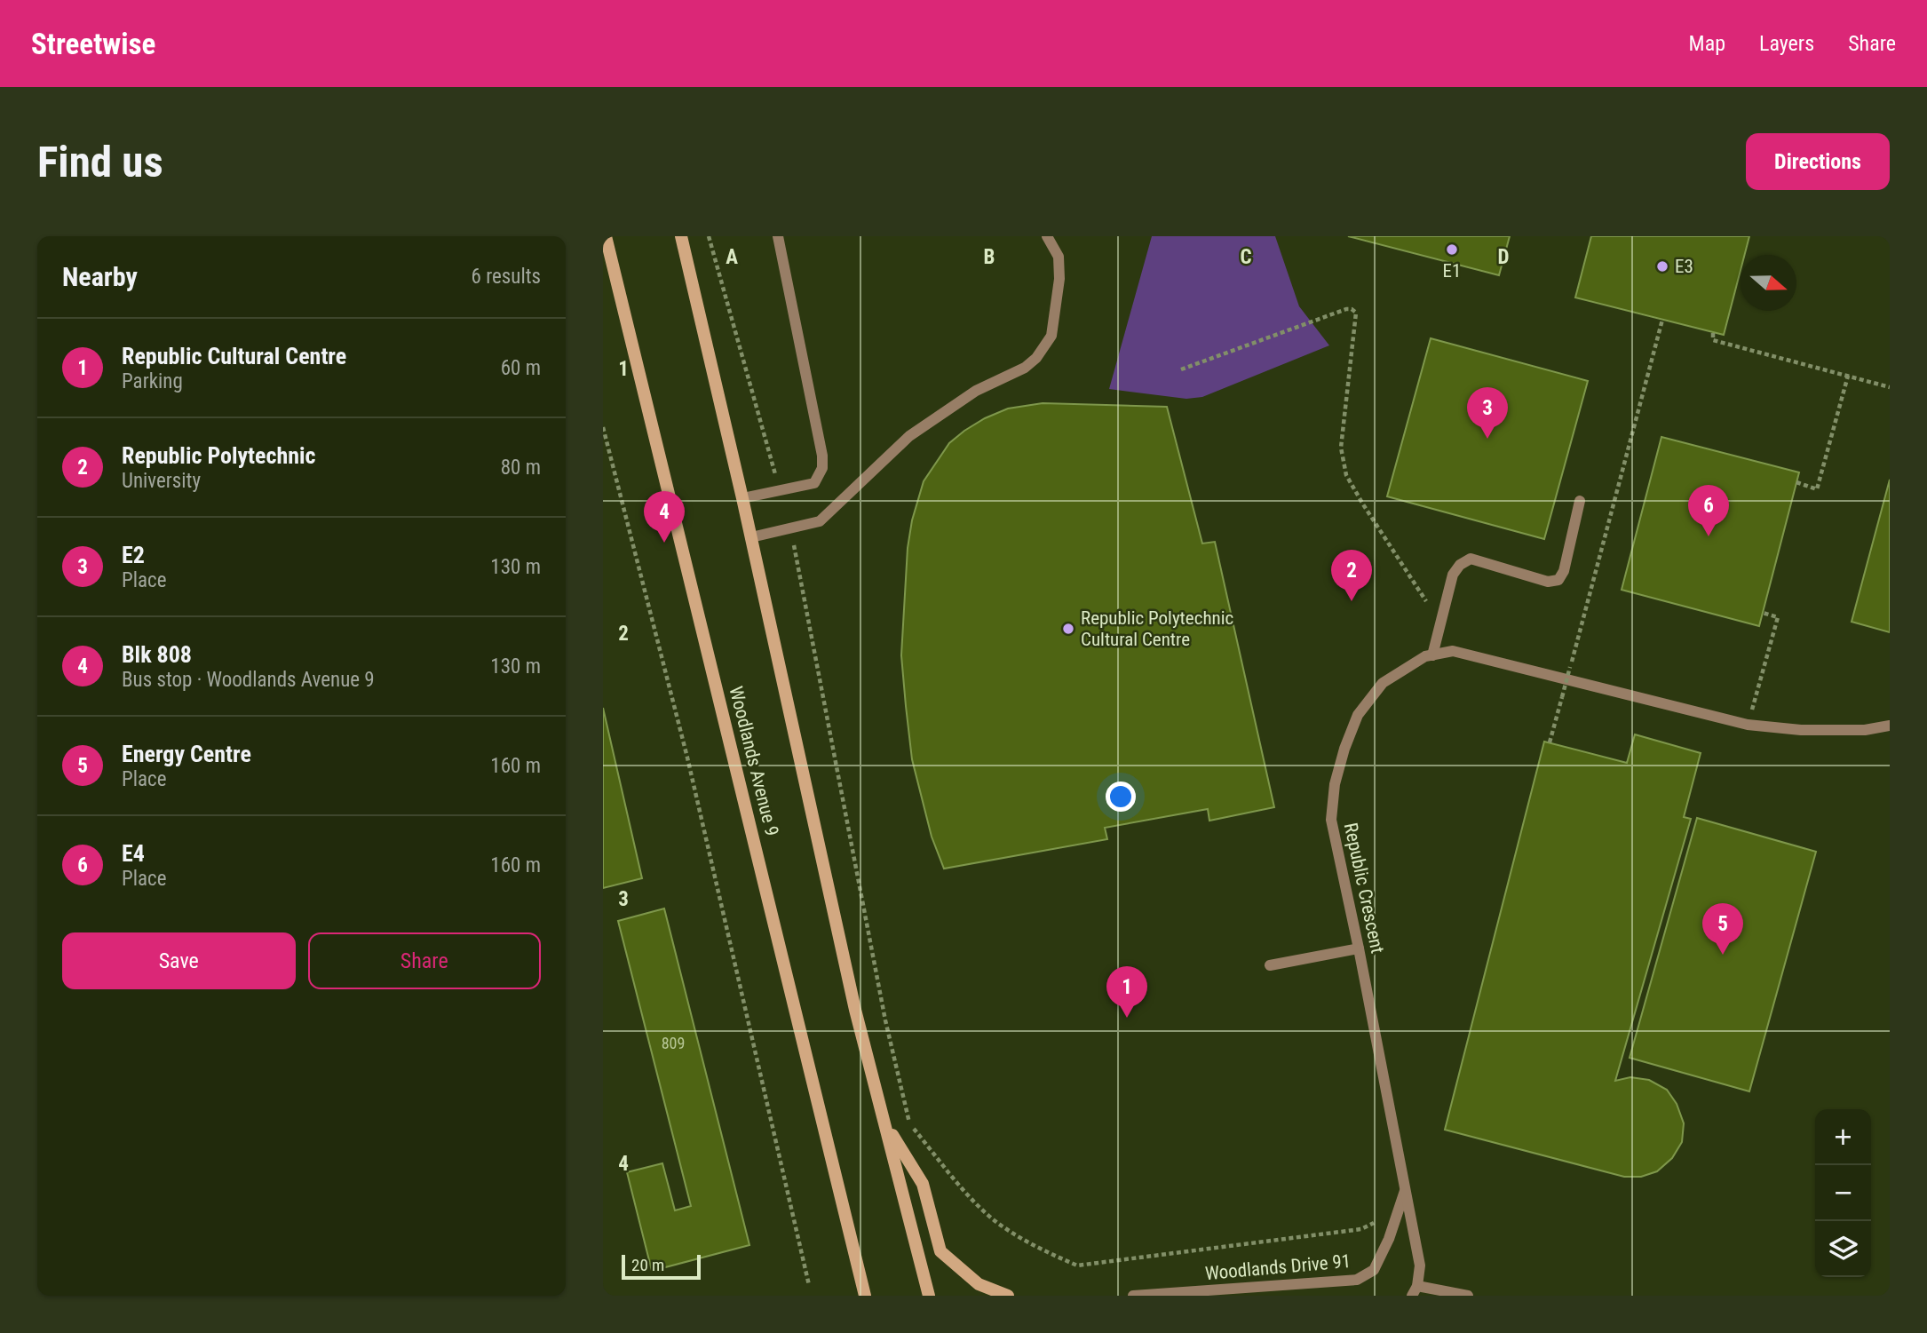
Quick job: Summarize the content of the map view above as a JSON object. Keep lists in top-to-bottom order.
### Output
{
  "streets": {
    "main road": ["Woodlands Avenue 9"],
    "lane": ["Republic Crescent", "Woodlands Drive 91"]
  },
  "crossings": [
    ["Republic Crescent", "Woodlands Drive 91"]
  ],
  "places": ["E1", "E3", "Republic Polytechnic Cultural Centre"],
  "house_numbers": ["809"],
  "scale_bar": "20 m",
  "north": "right",
  "page": {
    "header": "Streetwise",
    "nav": ["Map", "Layers", "Share"],
    "buttons": [
      "Directions",
      ["Save", "Share"]
    ],
    "title": "Find us",
    "heading": ["Nearby", "6 results"],
    "list": [
      {
        "mark": "1",
        "name": "Republic Cultural Centre",
        "note": "Parking",
        "value": "60 m"
      },
      {
        "mark": "2",
        "name": "Republic Polytechnic",
        "note": "University",
        "value": "80 m"
      },
      {
        "mark": "3",
        "name": "E2",
        "note": "Place",
        "value": "130 m"
      },
      {
        "mark": "4",
        "name": "Blk 808",
        "note": "Bus stop · Woodlands Avenue 9",
        "value": "130 m"
      },
      {
        "mark": "5",
        "name": "Energy Centre",
        "note": "Place",
        "value": "160 m"
      },
      {
        "mark": "6",
        "name": "E4",
        "note": "Place",
        "value": "160 m"
      }
    ],
    "pins": [
      "3",
      "6",
      "4",
      "2",
      "5",
      "1"
    ],
    "map_buttons": ["+", "−"],
    "scale": "20 m"
  },
  "grid": {
    "columns": [
      "A",
      "B",
      "C",
      "D"
    ],
    "rows": [
      "1",
      "2",
      "3",
      "4"
    ]
  }
}
